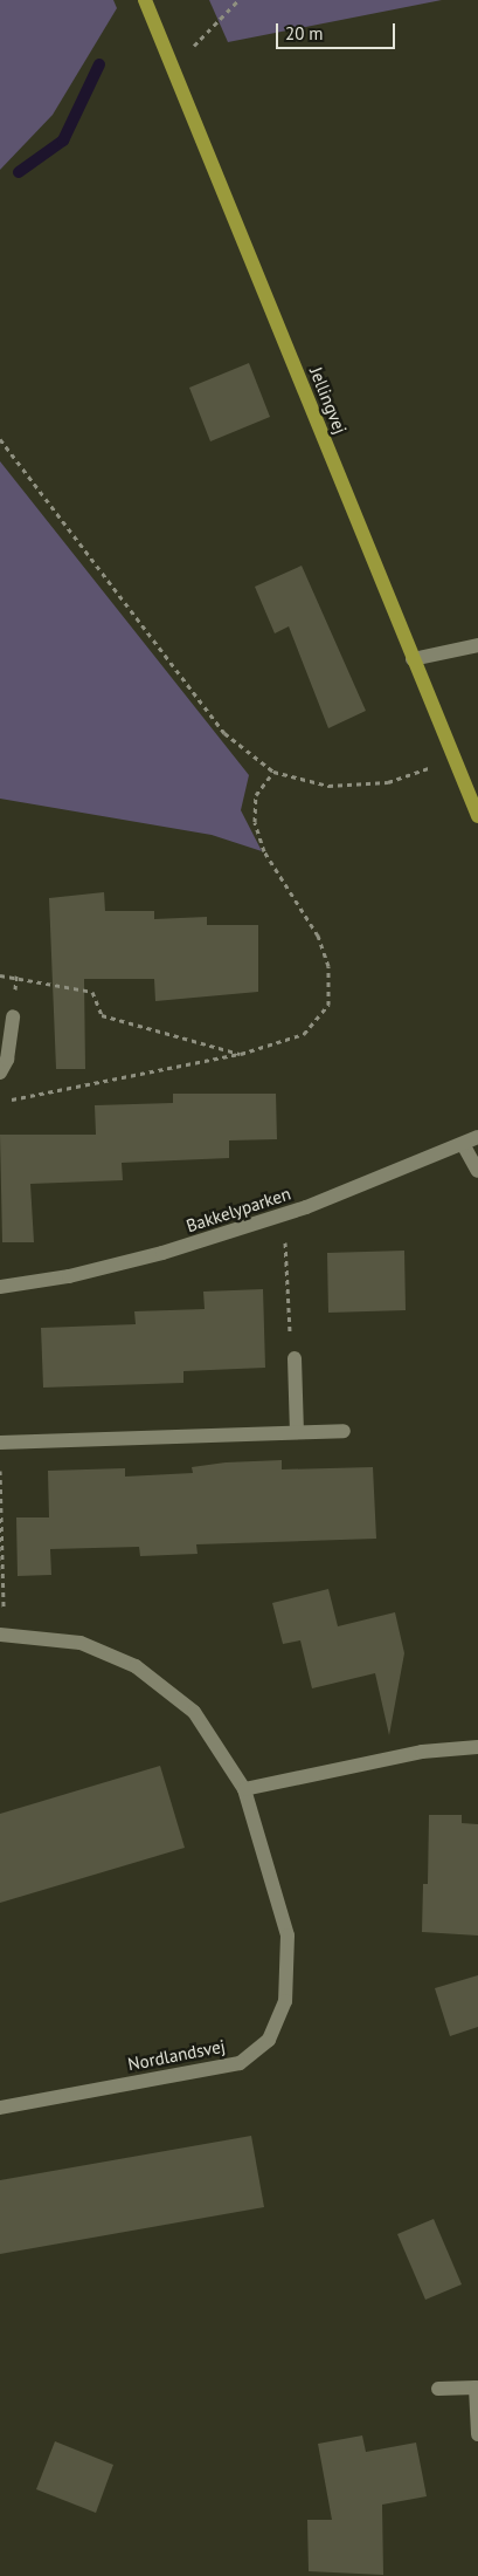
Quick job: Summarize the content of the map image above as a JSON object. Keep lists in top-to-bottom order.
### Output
{
  "streets": {
    "main road": ["Jellingvej"],
    "street": ["Bakkelyparken", "Nordlandsvej"]
  },
  "scale_bar": "20 m"
}
